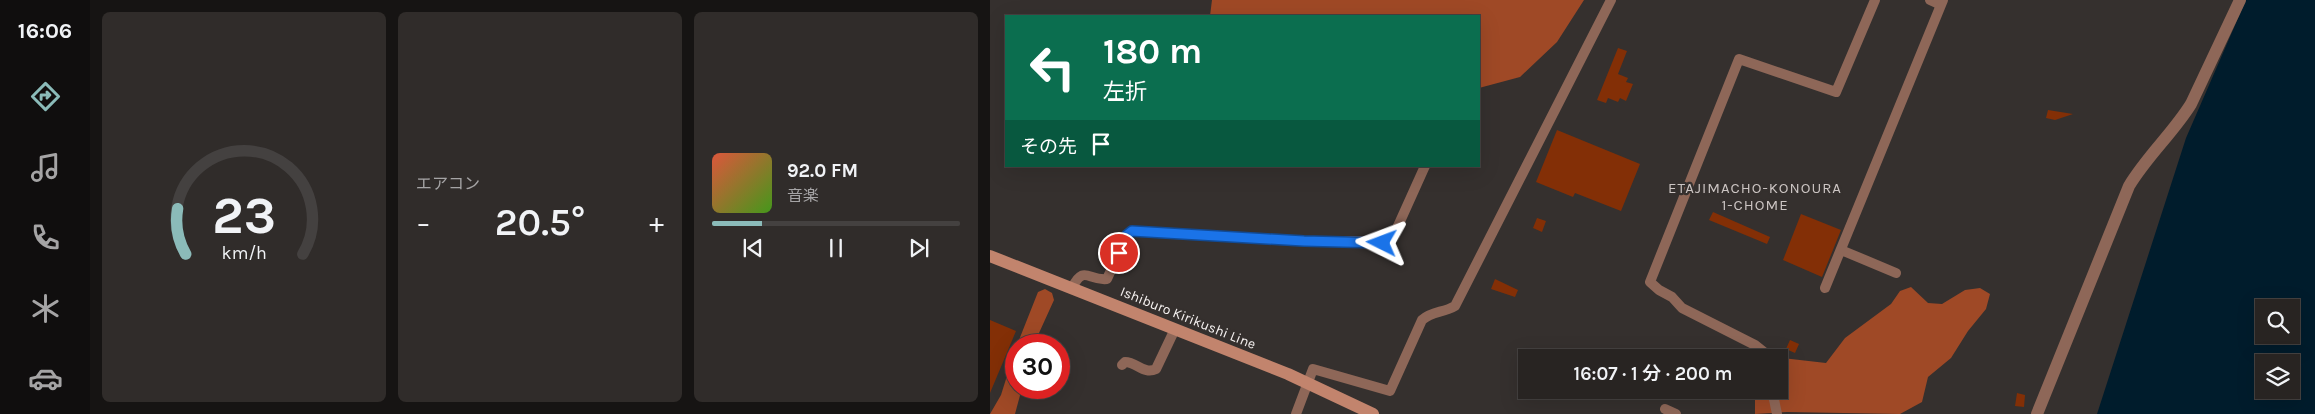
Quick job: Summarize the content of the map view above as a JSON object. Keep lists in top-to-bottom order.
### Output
{
  "streets": {
    "main road": ["Ishiburo Kirikushi Line"]
  },
  "districts": ["ETAJIMACHO-KONOURA 1-CHOME"],
  "page": {
    "tabs": "16:06",
    "tile": "エアコン",
    "turn": ["180 m", "左折"],
    "then": "その先",
    "song": ["92.0 FM", "音楽"],
    "heat": ["−", "20.5°", "+"],
    "limit": "30",
    "trip": "16:07 · 1 分 · 200 m",
    "gauge": ["23", "km/h"]
  }
}
